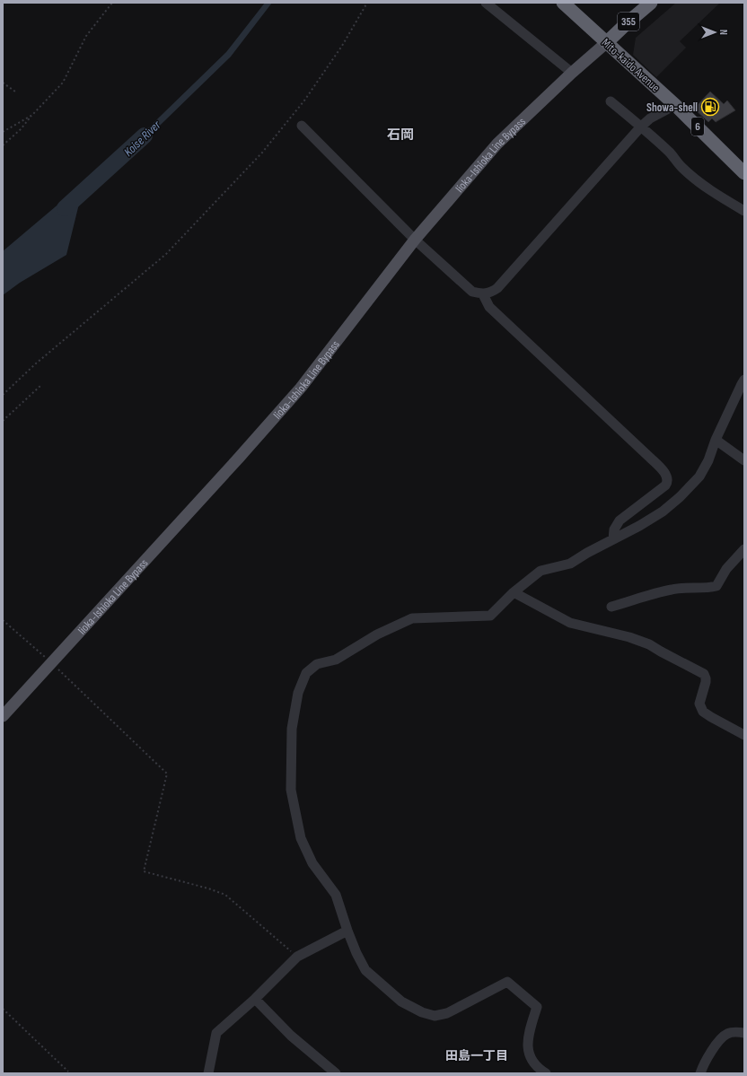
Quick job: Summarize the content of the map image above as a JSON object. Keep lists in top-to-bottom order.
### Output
{
  "streets": {
    "highway": ["355", "Mito-kaido Avenue", "6"],
    "main road": ["Iioka-Ishioka Line Bypass"]
  },
  "crossings": [
    ["355", "Mito-kaido Avenue"],
    ["355", "Iioka-Ishioka Line Bypass"],
    ["Mito-kaido Avenue", "Iioka-Ishioka Line Bypass"]
  ],
  "districts": ["石岡", "田島一丁目"],
  "water": ["Koise River"],
  "places": {
    "fuel station": ["Showa-shell"]
  },
  "north": "right"
}
